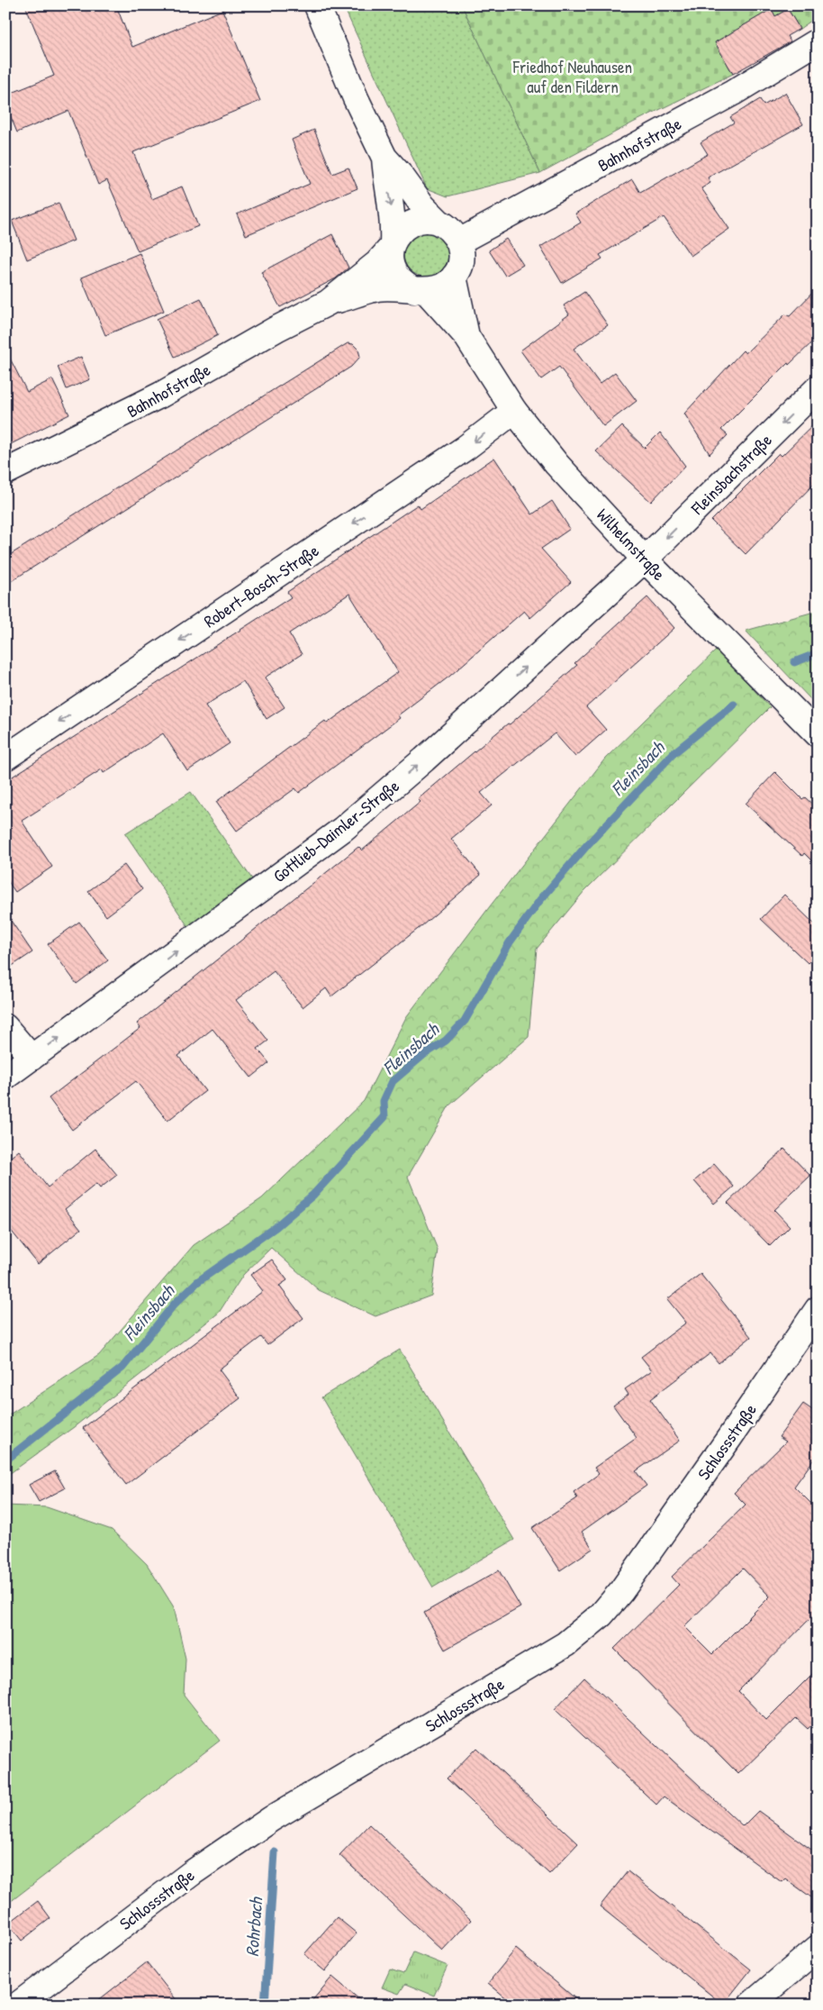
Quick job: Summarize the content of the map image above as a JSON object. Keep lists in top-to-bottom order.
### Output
{
  "streets": {
    "street": [
      "Bahnhofstraße",
      "Fleinsbachstraße",
      "Wilhelmstraße",
      "Robert-Bosch-Straße",
      "Gottlieb-Daimler-Straße",
      "Schlossstraße"
    ]
  },
  "crossings": [
    ["Bahnhofstraße", "Wilhelmstraße"],
    ["Fleinsbachstraße", "Wilhelmstraße"],
    ["Fleinsbachstraße", "Gottlieb-Daimler-Straße"],
    ["Wilhelmstraße", "Robert-Bosch-Straße"],
    ["Wilhelmstraße", "Gottlieb-Daimler-Straße"]
  ],
  "one_way": ["Fleinsbachstraße", "Robert-Bosch-Straße", "Gottlieb-Daimler-Straße"],
  "water": ["Fleinsbach", "Rohrbach"],
  "parks": ["Friedhof Neuhausen auf den Fildern"]
}
